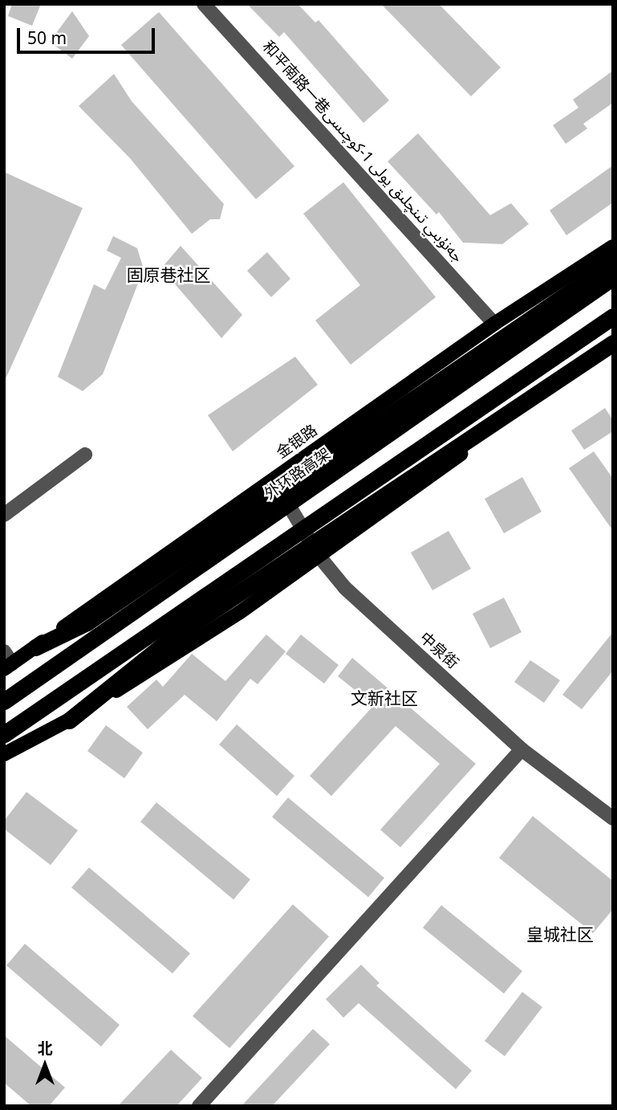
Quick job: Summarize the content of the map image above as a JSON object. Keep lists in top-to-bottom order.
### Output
{
  "streets": {
    "highway": ["外环路高架"],
    "main road": ["金银路"],
    "street": ["和平南路一巷جەنۇبىي تىنچلىق يولى 1-كوچىسى", "中泉街"]
  },
  "crossings": [
    ["和平南路一巷جەنۇبىي تىنچلىق يولى 1-كوچىسى", "金银路"],
    ["金银路", "中泉街"]
  ],
  "districts": ["固原巷社区", "文新社区", "皇城社区"],
  "scale_bar": "50 m",
  "north": "top"
}
